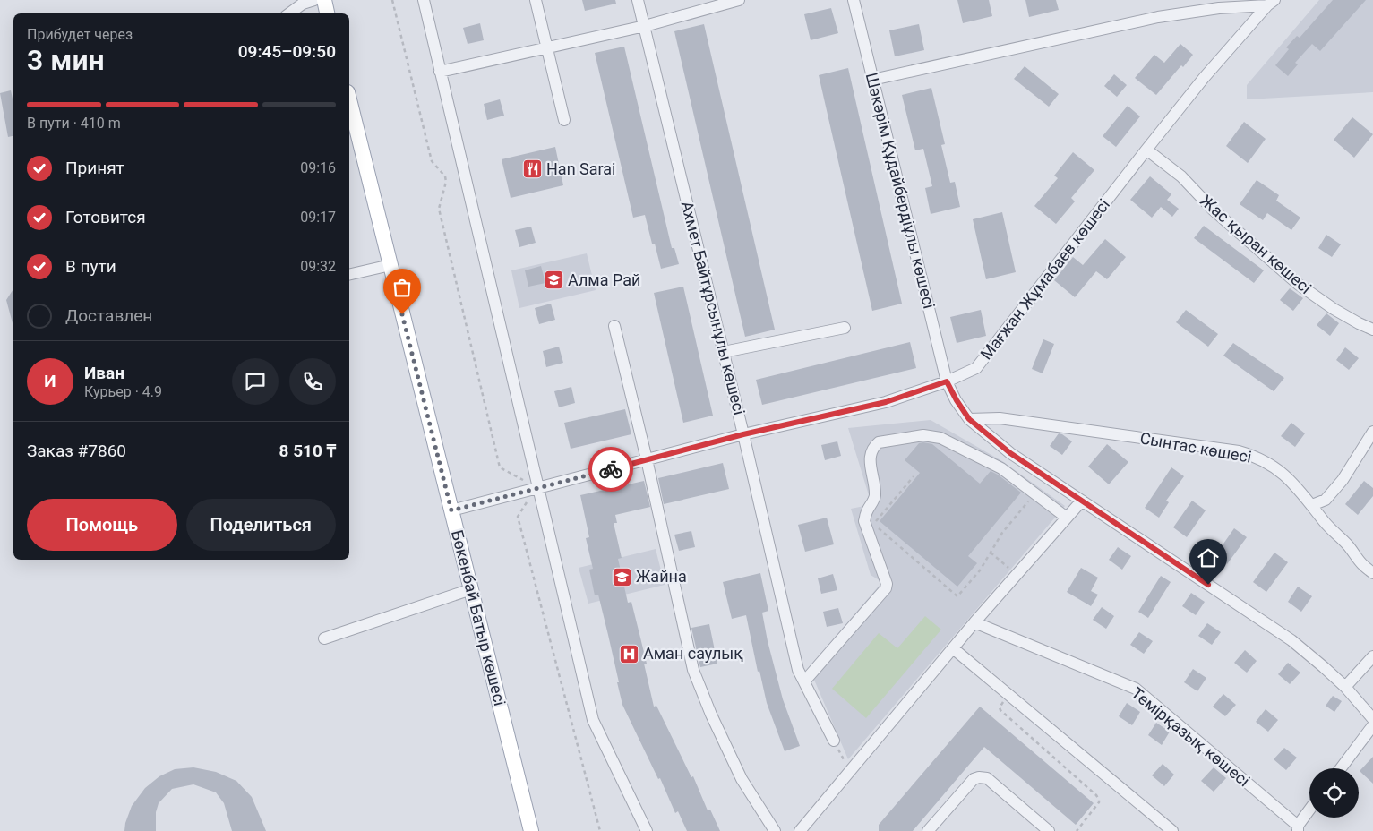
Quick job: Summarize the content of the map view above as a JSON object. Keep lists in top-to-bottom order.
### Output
{
  "streets": {
    "main road": ["Бөкенбай Батыр көшесі"],
    "street": [
      "Шәкәрім Құдайбердіұлы көшесі",
      "Жас қыран көшесі",
      "Мағжан Жұмабаев көшесі",
      "Ахмет Байтұрсынұлы көшесі",
      "Сынтас көшесі",
      "Темірқазық көшесі"
    ]
  },
  "crossings": [
    ["Шәкәрім Құдайбердіұлы көшесі", "Мағжан Жұмабаев көшесі"],
    ["Шәкәрім Құдайбердіұлы көшесі", "Сынтас көшесі"],
    ["Жас қыран көшесі", "Мағжан Жұмабаев көшесі"],
    ["Мағжан Жұмабаев көшесі", "Ахмет Байтұрсынұлы көшесі"],
    ["Мағжан Жұмабаев көшесі", "Бөкенбай Батыр көшесі"]
  ],
  "places": {
    "restaurant": ["Han Sarai"],
    "school or university": ["Алма Рай", "Жайна"],
    "hospital": ["Аман саулық"]
  },
  "page": {
    "heading": ["3 мин", "Прибудет через", "09:45–09:50"],
    "panel": [
      "Иван",
      "Курьер · 4.9",
      "Заказ #7860",
      "8 510 ₸"
    ],
    "bar": "В пути · 410 m",
    "list": [
      ["Принят", "09:16"],
      ["Готовится", "09:17"],
      ["В пути", "09:32"],
      "Доставлен"
    ],
    "round": "И",
    "buttons": ["Помощь", "Поделиться"]
  }
}
